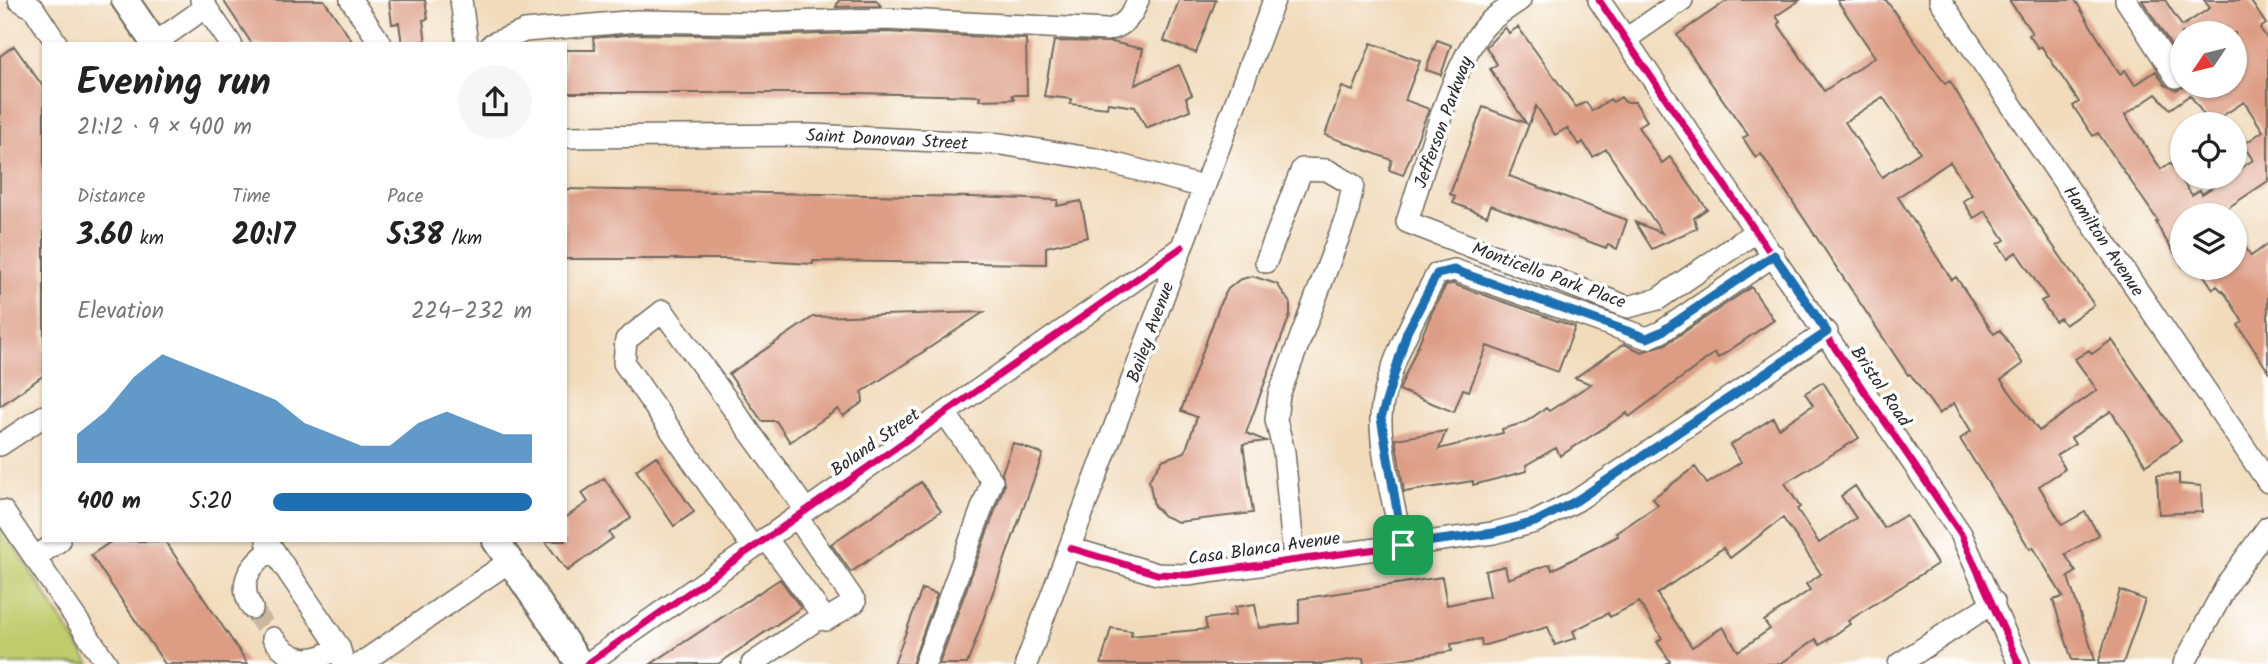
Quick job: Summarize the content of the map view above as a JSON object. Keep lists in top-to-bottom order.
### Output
{
  "streets": {
    "street": [
      "Jefferson Parkway",
      "Saint Donovan Street",
      "Hamilton Avenue",
      "Monticello Park Place",
      "Bailey Avenue",
      "Bristol Road",
      "Boland Street",
      "Casa Blanca Avenue"
    ]
  },
  "crossings": [
    ["Jefferson Parkway", "Monticello Park Place"],
    ["Saint Donovan Street", "Bailey Avenue"],
    ["Monticello Park Place", "Bristol Road"],
    ["Bailey Avenue", "Boland Street"],
    ["Bailey Avenue", "Casa Blanca Avenue"],
    ["Bristol Road", "Casa Blanca Avenue"]
  ],
  "north": "bottom left",
  "page": {
    "heading": ["Evening run", "21:12 · 9 × 400 m"],
    "stats": [
      ["Distance", "3.60 km"],
      ["Time", "20:17"],
      ["Pace", "5:38 /km"]
    ],
    "chart": ["Elevation", "224–232 m"],
    "list": [
      {
        "name": "400 m",
        "note": "5:20"
      }
    ]
  }
}
